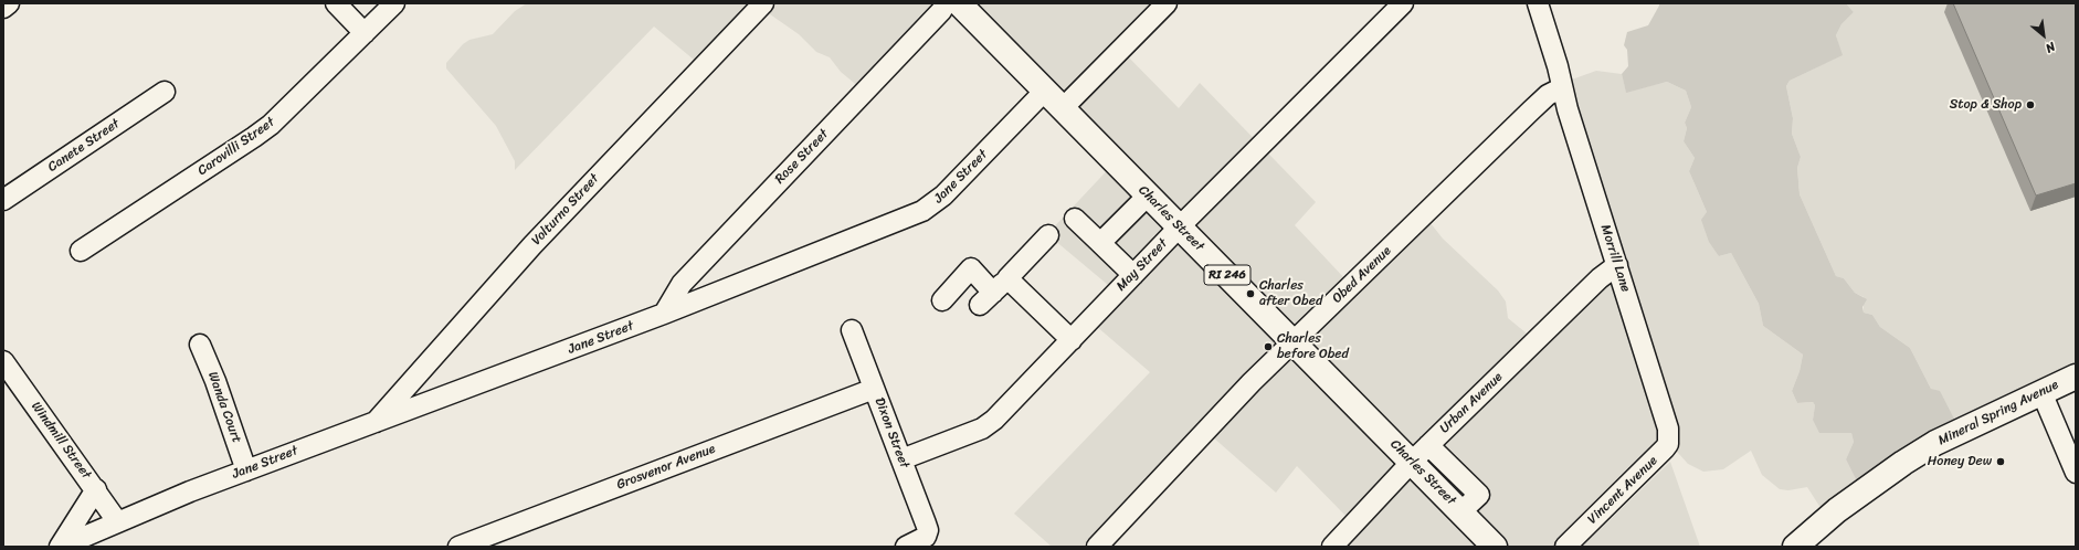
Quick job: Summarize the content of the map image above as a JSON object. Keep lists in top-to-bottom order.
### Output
{
  "streets": {
    "main road": ["Charles Street", "RI 246", "Mineral Spring Avenue"],
    "street": [
      "Canete Street",
      "Carovilli Street",
      "Rose Street",
      "Jane Street",
      "Volturno Street",
      "Morrill Lane",
      "May Street",
      "Obed Avenue",
      "Urban Avenue",
      "Wanda Court",
      "Dixon Street",
      "Windmill Street",
      "Grosvenor Avenue",
      "Vincent Avenue"
    ]
  },
  "crossings": [
    ["Rose Street", "Jane Street"],
    ["Jane Street", "Volturno Street"],
    ["Jane Street", "Charles Street"],
    ["Jane Street", "Wanda Court"],
    ["Jane Street", "Windmill Street"],
    ["Charles Street", "May Street"],
    ["Charles Street", "Obed Avenue"],
    ["Charles Street", "Urban Avenue"],
    ["Morrill Lane", "Obed Avenue"],
    ["Morrill Lane", "Urban Avenue"],
    ["Morrill Lane", "Vincent Avenue"],
    ["May Street", "Dixon Street"],
    ["Dixon Street", "Grosvenor Avenue"]
  ],
  "places": [
    "Stop & Shop",
    "Charles after Obed",
    "Charles before Obed",
    "Honey Dew"
  ],
  "north": "bottom right"
}
